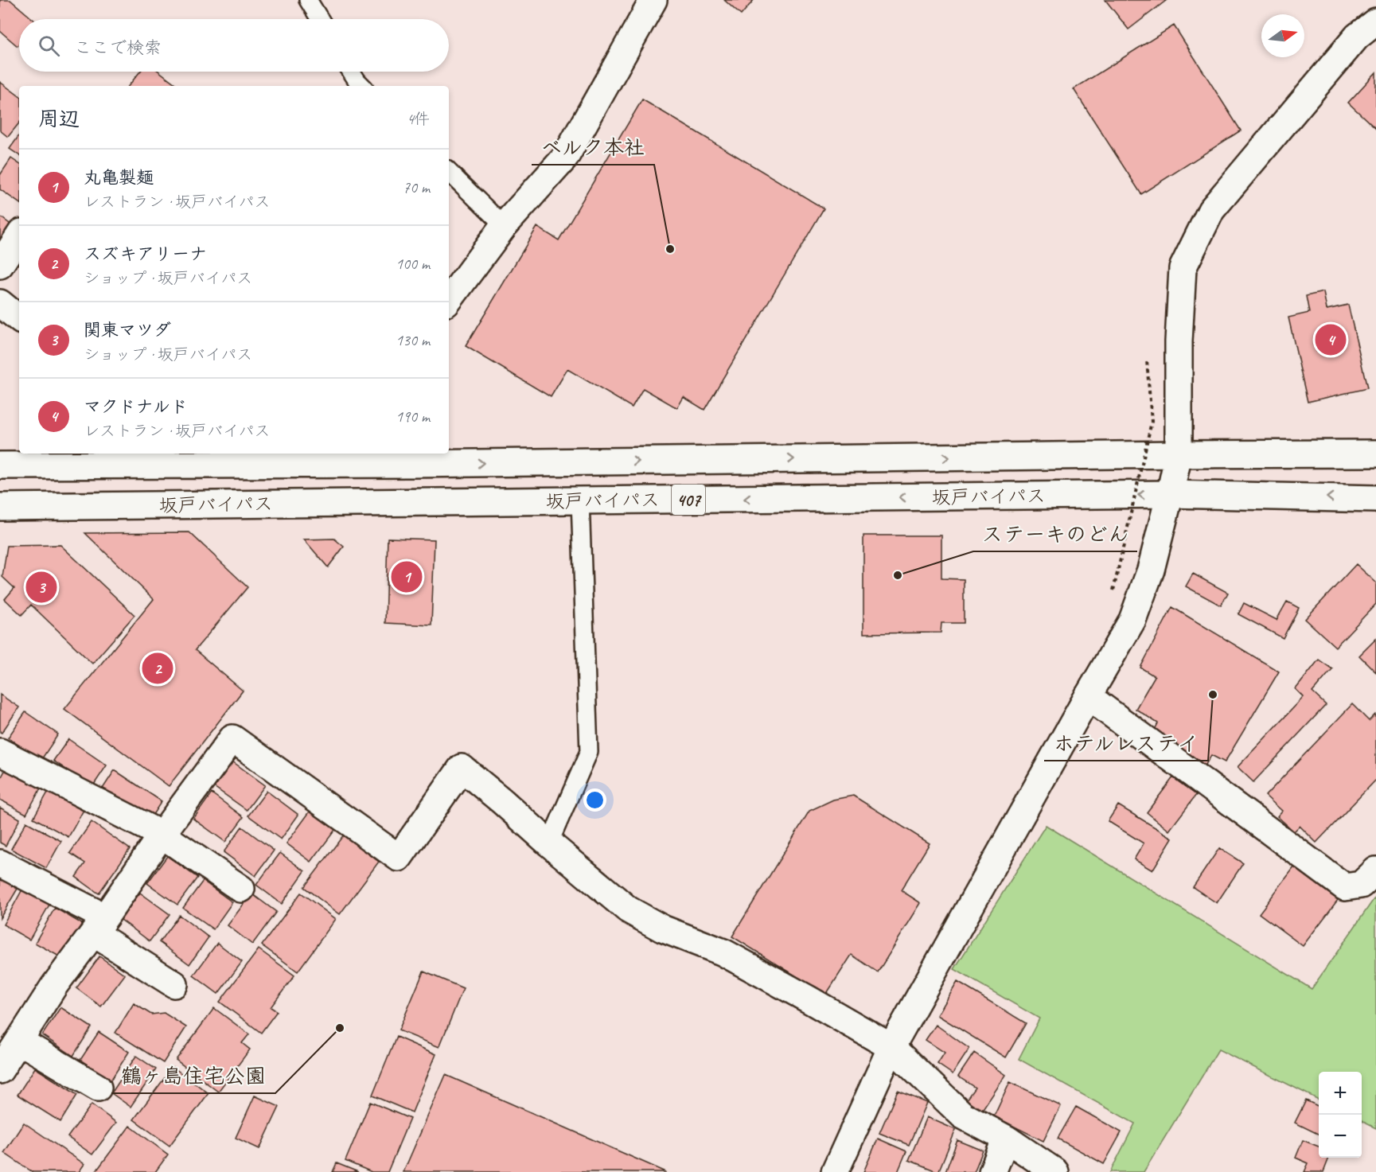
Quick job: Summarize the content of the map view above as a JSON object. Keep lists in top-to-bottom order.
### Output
{
  "streets": {
    "main road": ["坂戸バイパス", "407"]
  },
  "places": [
    "ベルク本社",
    "ステーキのどん",
    "ホテルレステイ",
    "鶴ヶ島住宅公園"
  ],
  "north": "right",
  "page": {
    "search": "ここで検索",
    "heading": ["周辺", "4件"],
    "list": [
      {
        "mark": "1",
        "name": "丸亀製麺",
        "note": "レストラン · 坂戸バイパス",
        "value": "70 m"
      },
      {
        "mark": "2",
        "name": "スズキアリーナ",
        "note": "ショップ · 坂戸バイパス",
        "value": "100 m"
      },
      {
        "mark": "3",
        "name": "関東マツダ",
        "note": "ショップ · 坂戸バイパス",
        "value": "130 m"
      },
      {
        "mark": "4",
        "name": "マクドナルド",
        "note": "レストラン · 坂戸バイパス",
        "value": "190 m"
      }
    ],
    "pins": [
      "4",
      "1",
      "3",
      "2"
    ],
    "map_buttons": ["+", "−"]
  }
}
